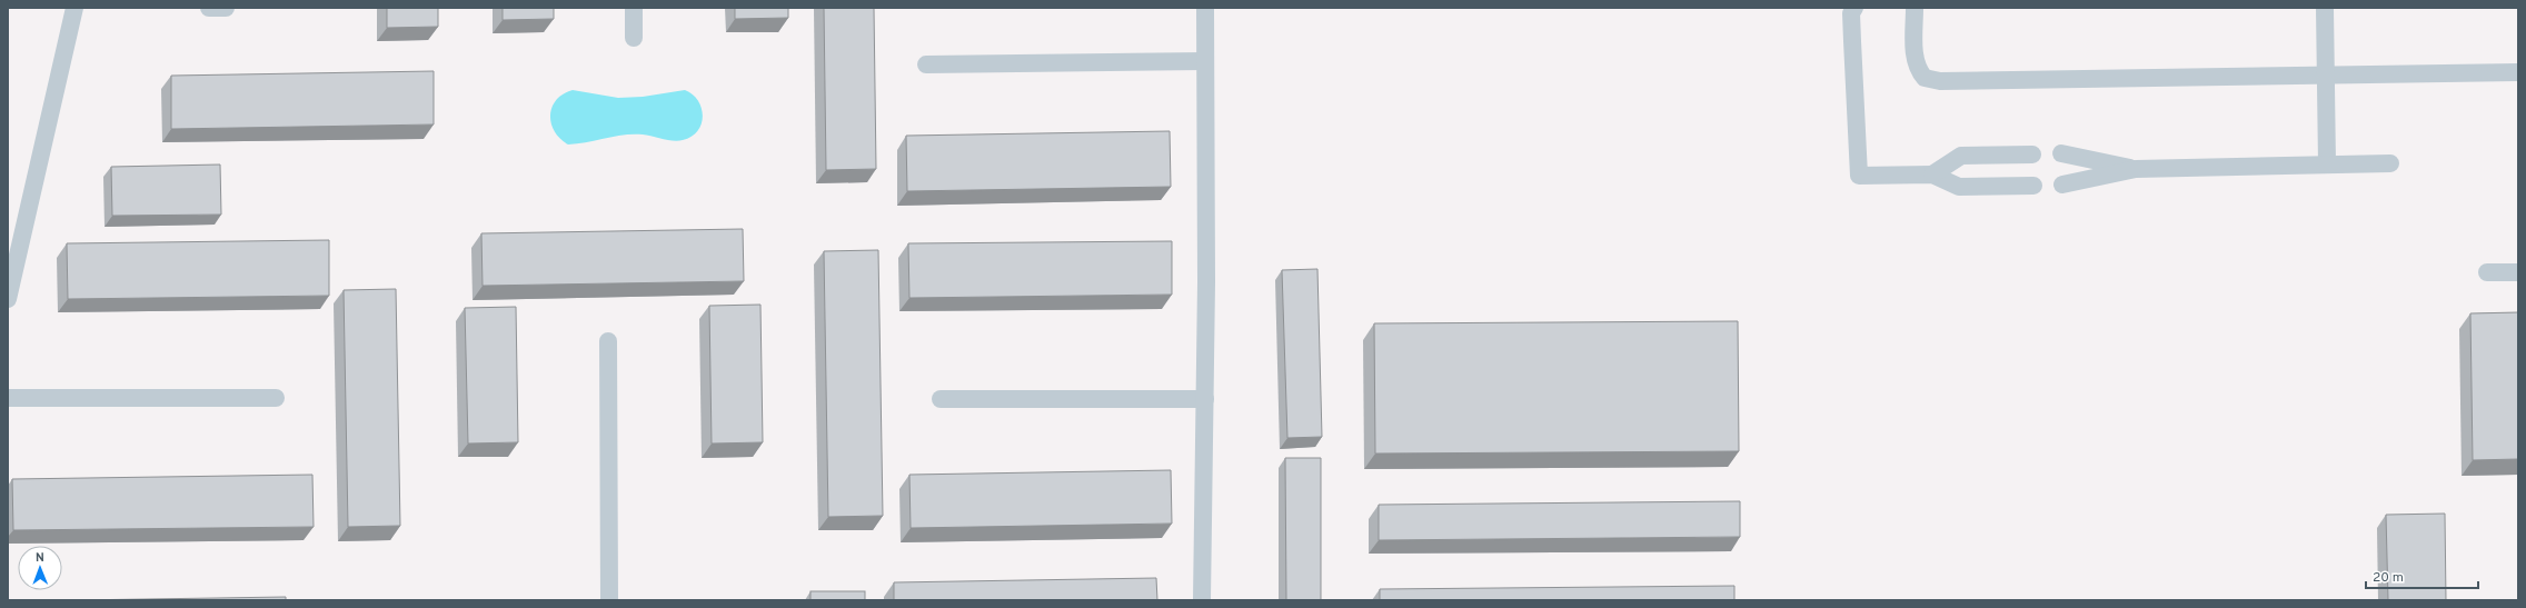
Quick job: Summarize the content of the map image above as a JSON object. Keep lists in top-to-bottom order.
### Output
{
  "scale_bar": "20 m",
  "north": "top"
}
